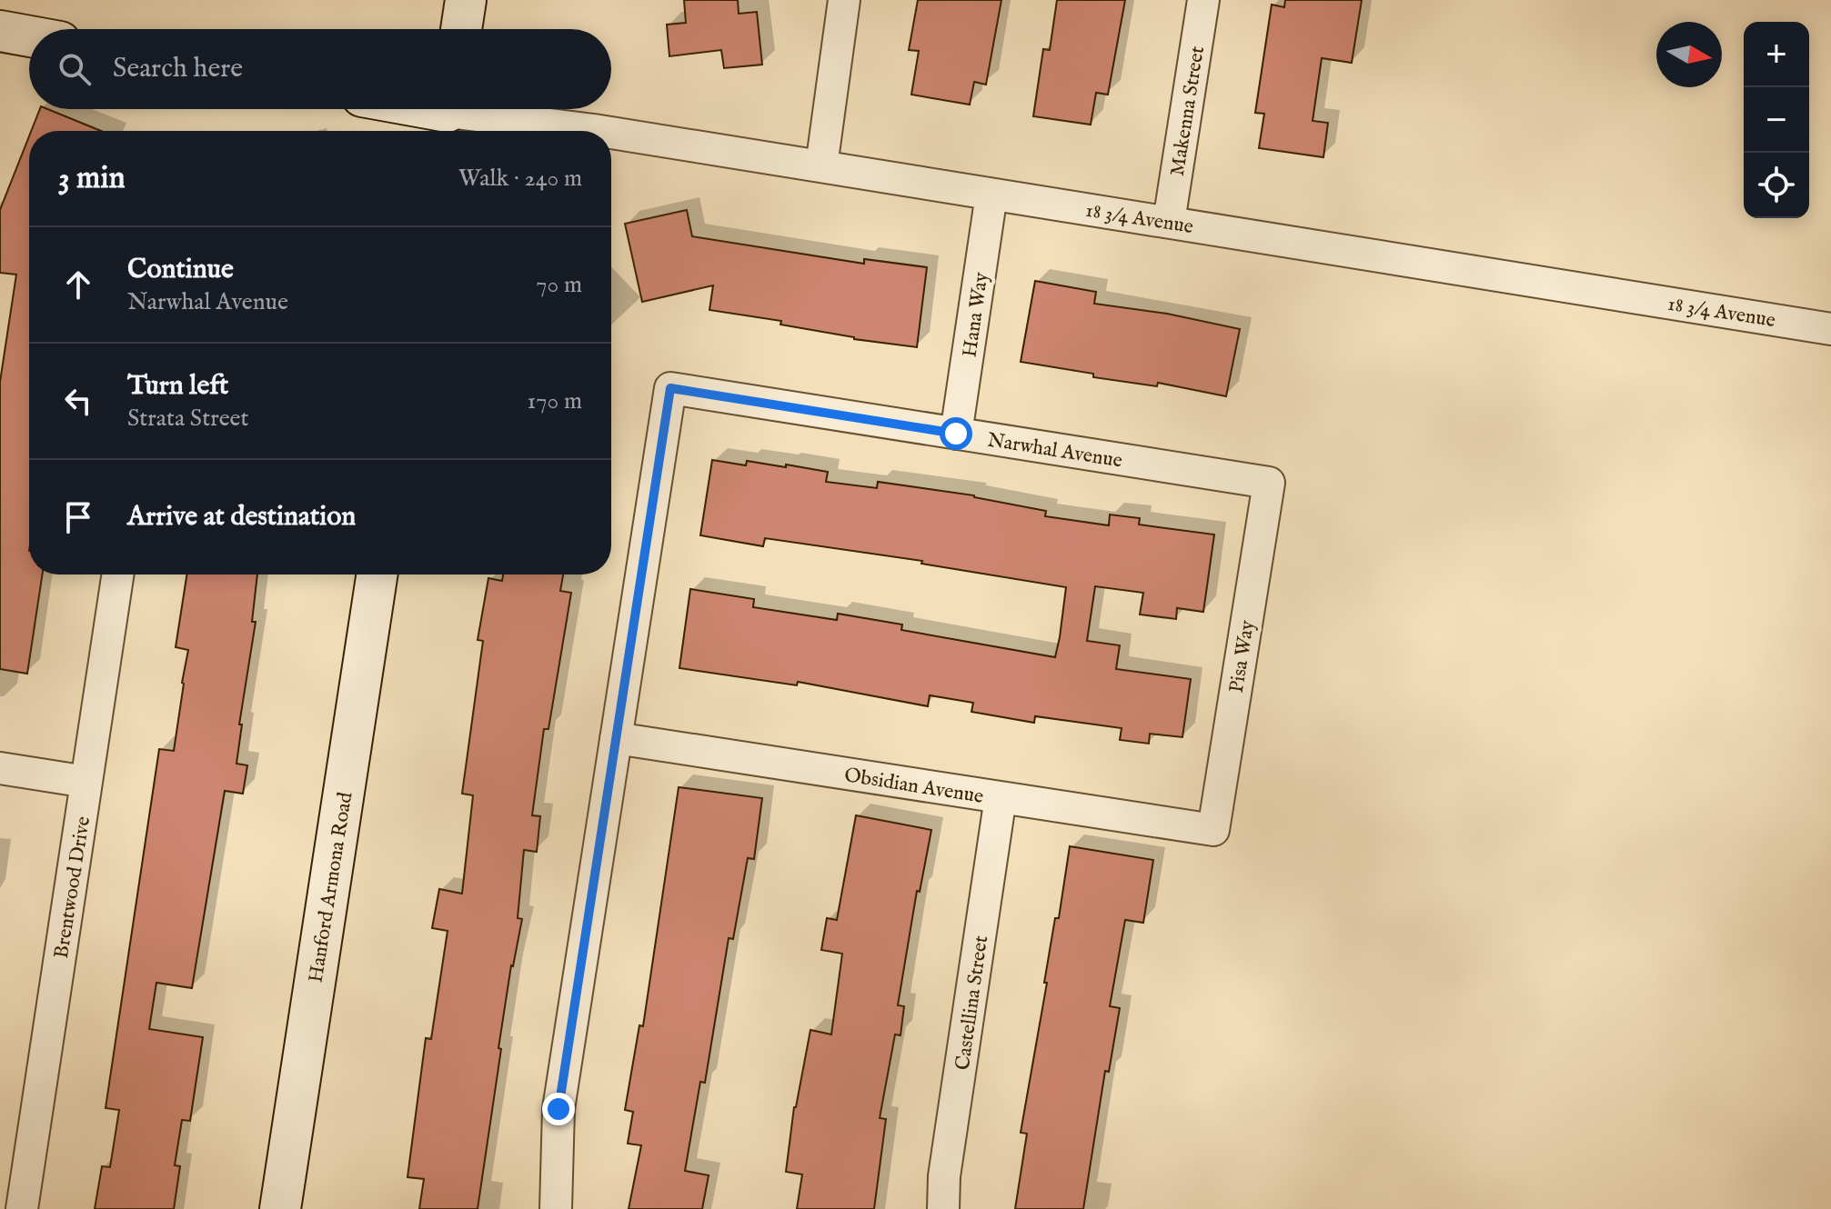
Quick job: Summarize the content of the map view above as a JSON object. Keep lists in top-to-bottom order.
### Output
{
  "streets": {
    "main road": ["Hanford Armona Road"],
    "street": [
      "Makenna Street",
      "18 3/4 Avenue",
      "Hana Way",
      "Narwhal Avenue",
      "Pisa Way",
      "Obsidian Avenue",
      "Brentwood Drive",
      "Castellina Street"
    ]
  },
  "crossings": [
    ["Makenna Street", "18 3/4 Avenue"],
    ["18 3/4 Avenue", "Hana Way"],
    ["Hana Way", "Narwhal Avenue"],
    ["Narwhal Avenue", "Pisa Way"],
    ["Narwhal Avenue", "Obsidian Avenue"],
    ["Pisa Way", "Obsidian Avenue"],
    ["Obsidian Avenue", "Castellina Street"]
  ],
  "north": "right",
  "page": {
    "map_buttons": ["+", "−"],
    "search": "Search here",
    "heading": ["3 min", "Walk · 240 m"],
    "list": [
      ["Continue", "Narwhal Avenue", "70 m"],
      ["Turn left", "Strata Street", "170 m"],
      "Arrive at destination"
    ]
  }
}
